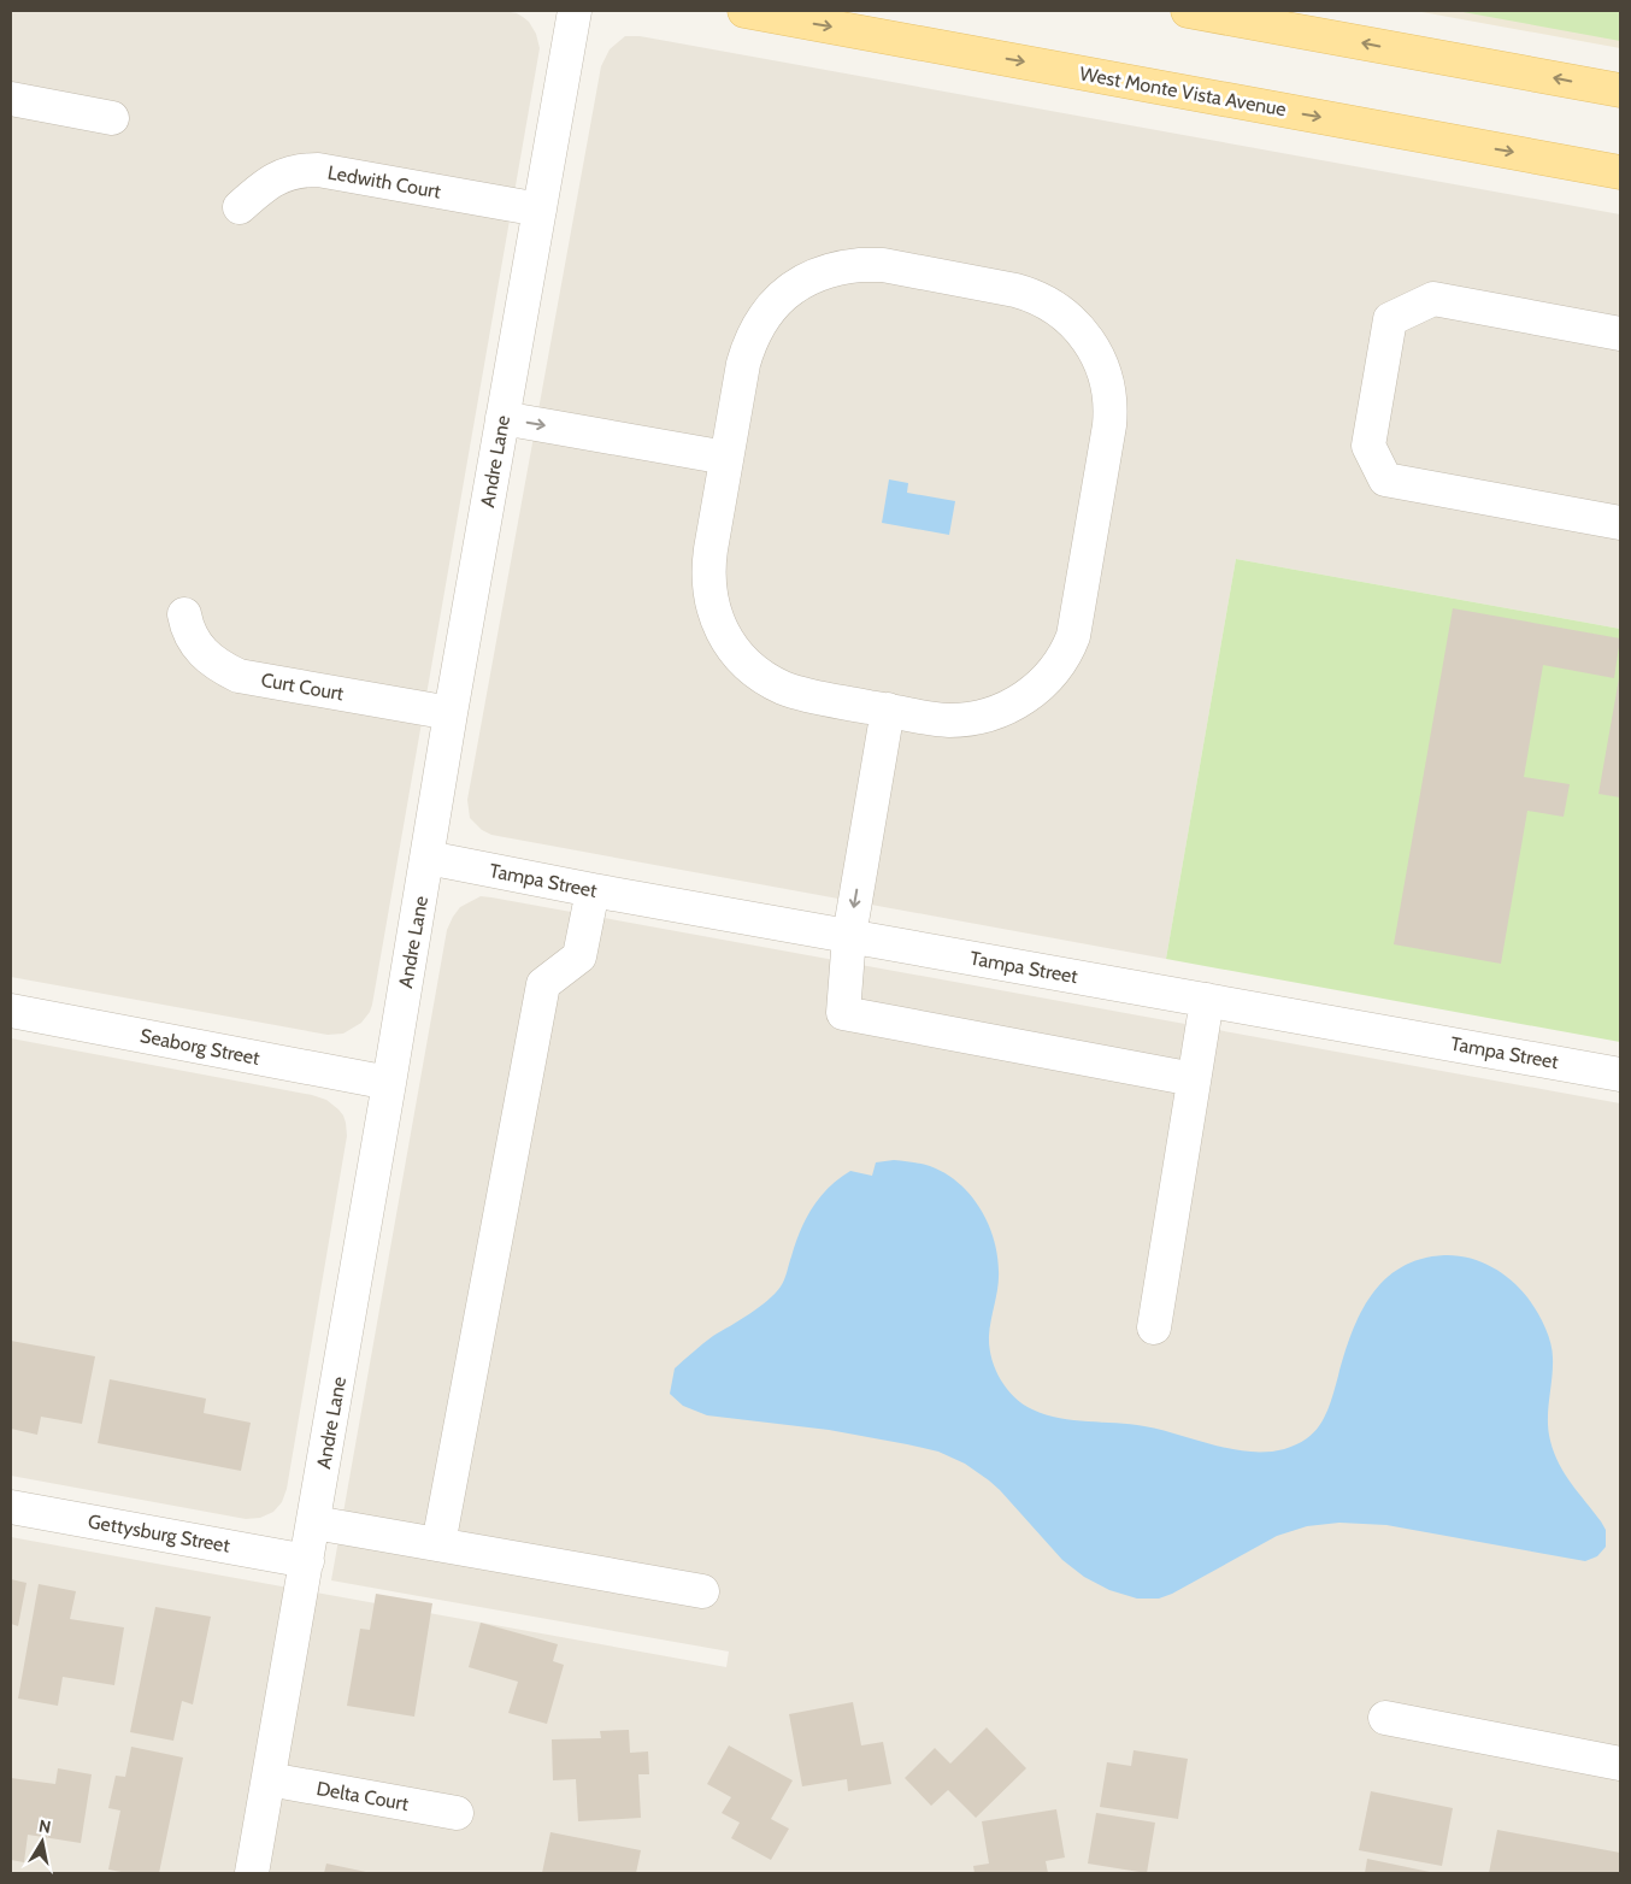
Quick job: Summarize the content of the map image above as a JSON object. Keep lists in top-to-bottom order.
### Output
{
  "streets": {
    "main road": ["West Monte Vista Avenue"],
    "street": [
      "Ledwith Court",
      "Andre Lane",
      "Curt Court",
      "Tampa Street",
      "Seaborg Street",
      "Gettysburg Street",
      "Delta Court"
    ]
  },
  "crossings": [
    ["Ledwith Court", "Andre Lane"],
    ["Andre Lane", "Curt Court"],
    ["Andre Lane", "Tampa Street"],
    ["Andre Lane", "Seaborg Street"],
    ["Andre Lane", "Gettysburg Street"],
    ["Andre Lane", "Delta Court"]
  ],
  "north": "top"
}
